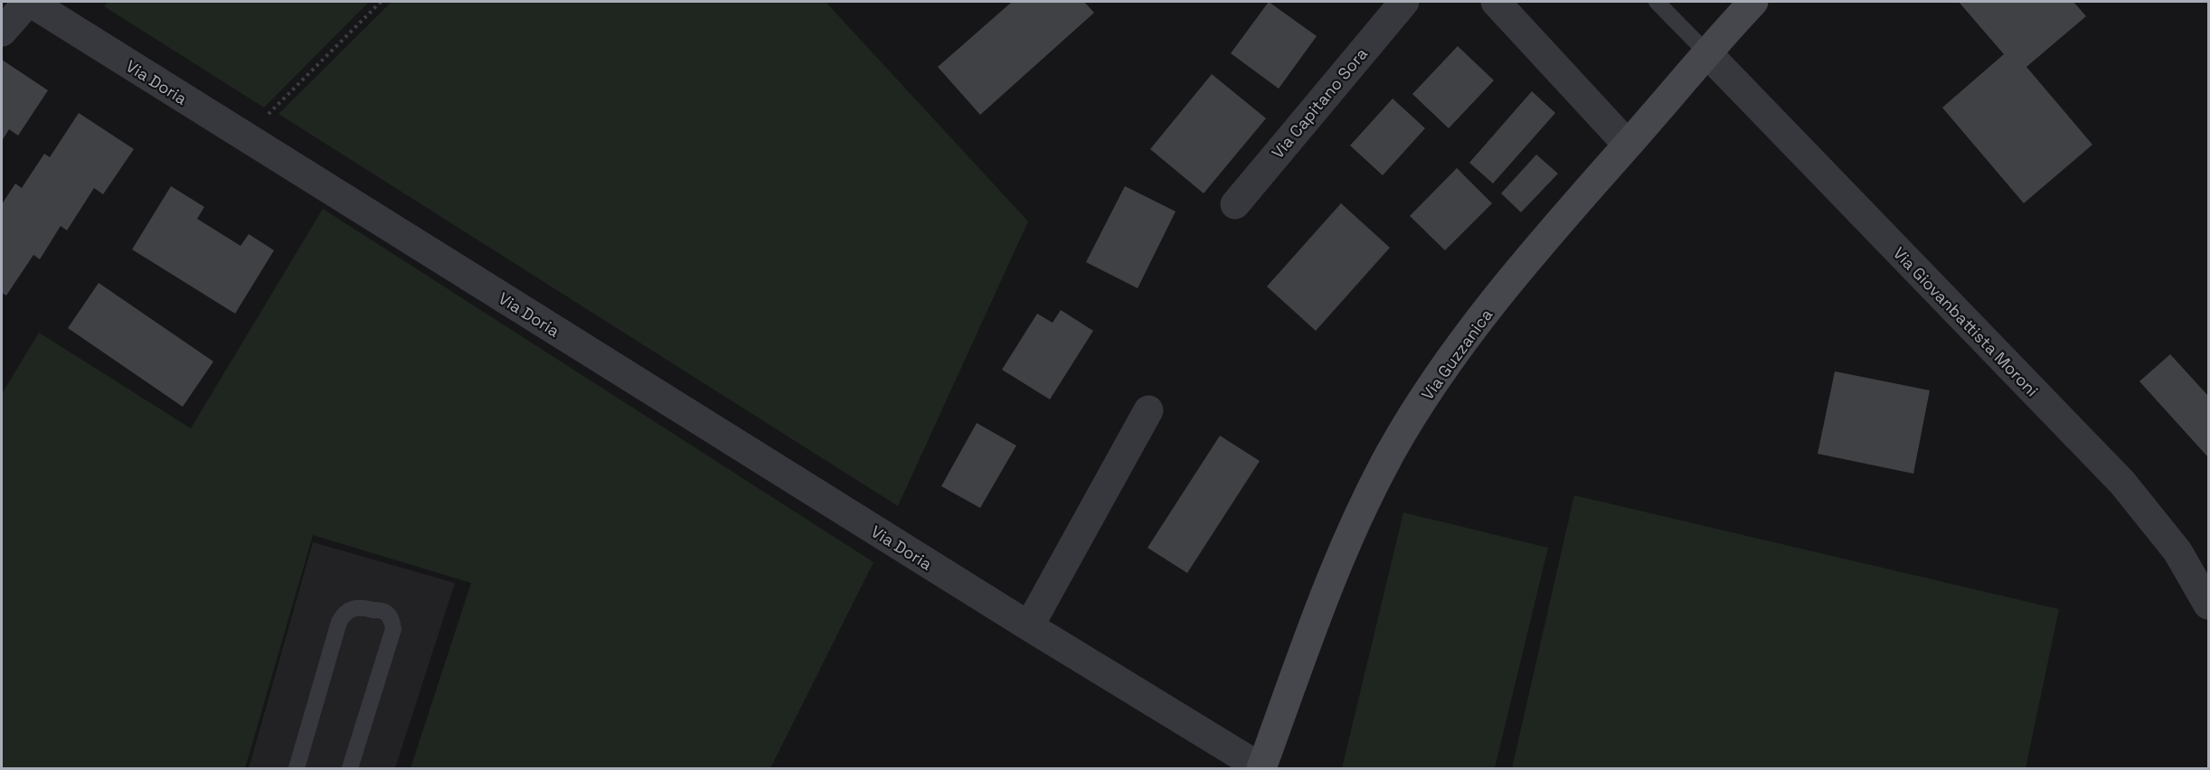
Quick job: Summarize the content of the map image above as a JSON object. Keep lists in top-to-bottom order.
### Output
{
  "streets": {
    "street": [
      "Via Doria",
      "Via Capitano Sora",
      "Via Giovanbattista Moroni",
      "Via Guzzanica"
    ]
  },
  "crossings": [
    ["Via Doria", "Via Guzzanica"],
    ["Via Giovanbattista Moroni", "Via Guzzanica"]
  ]
}
